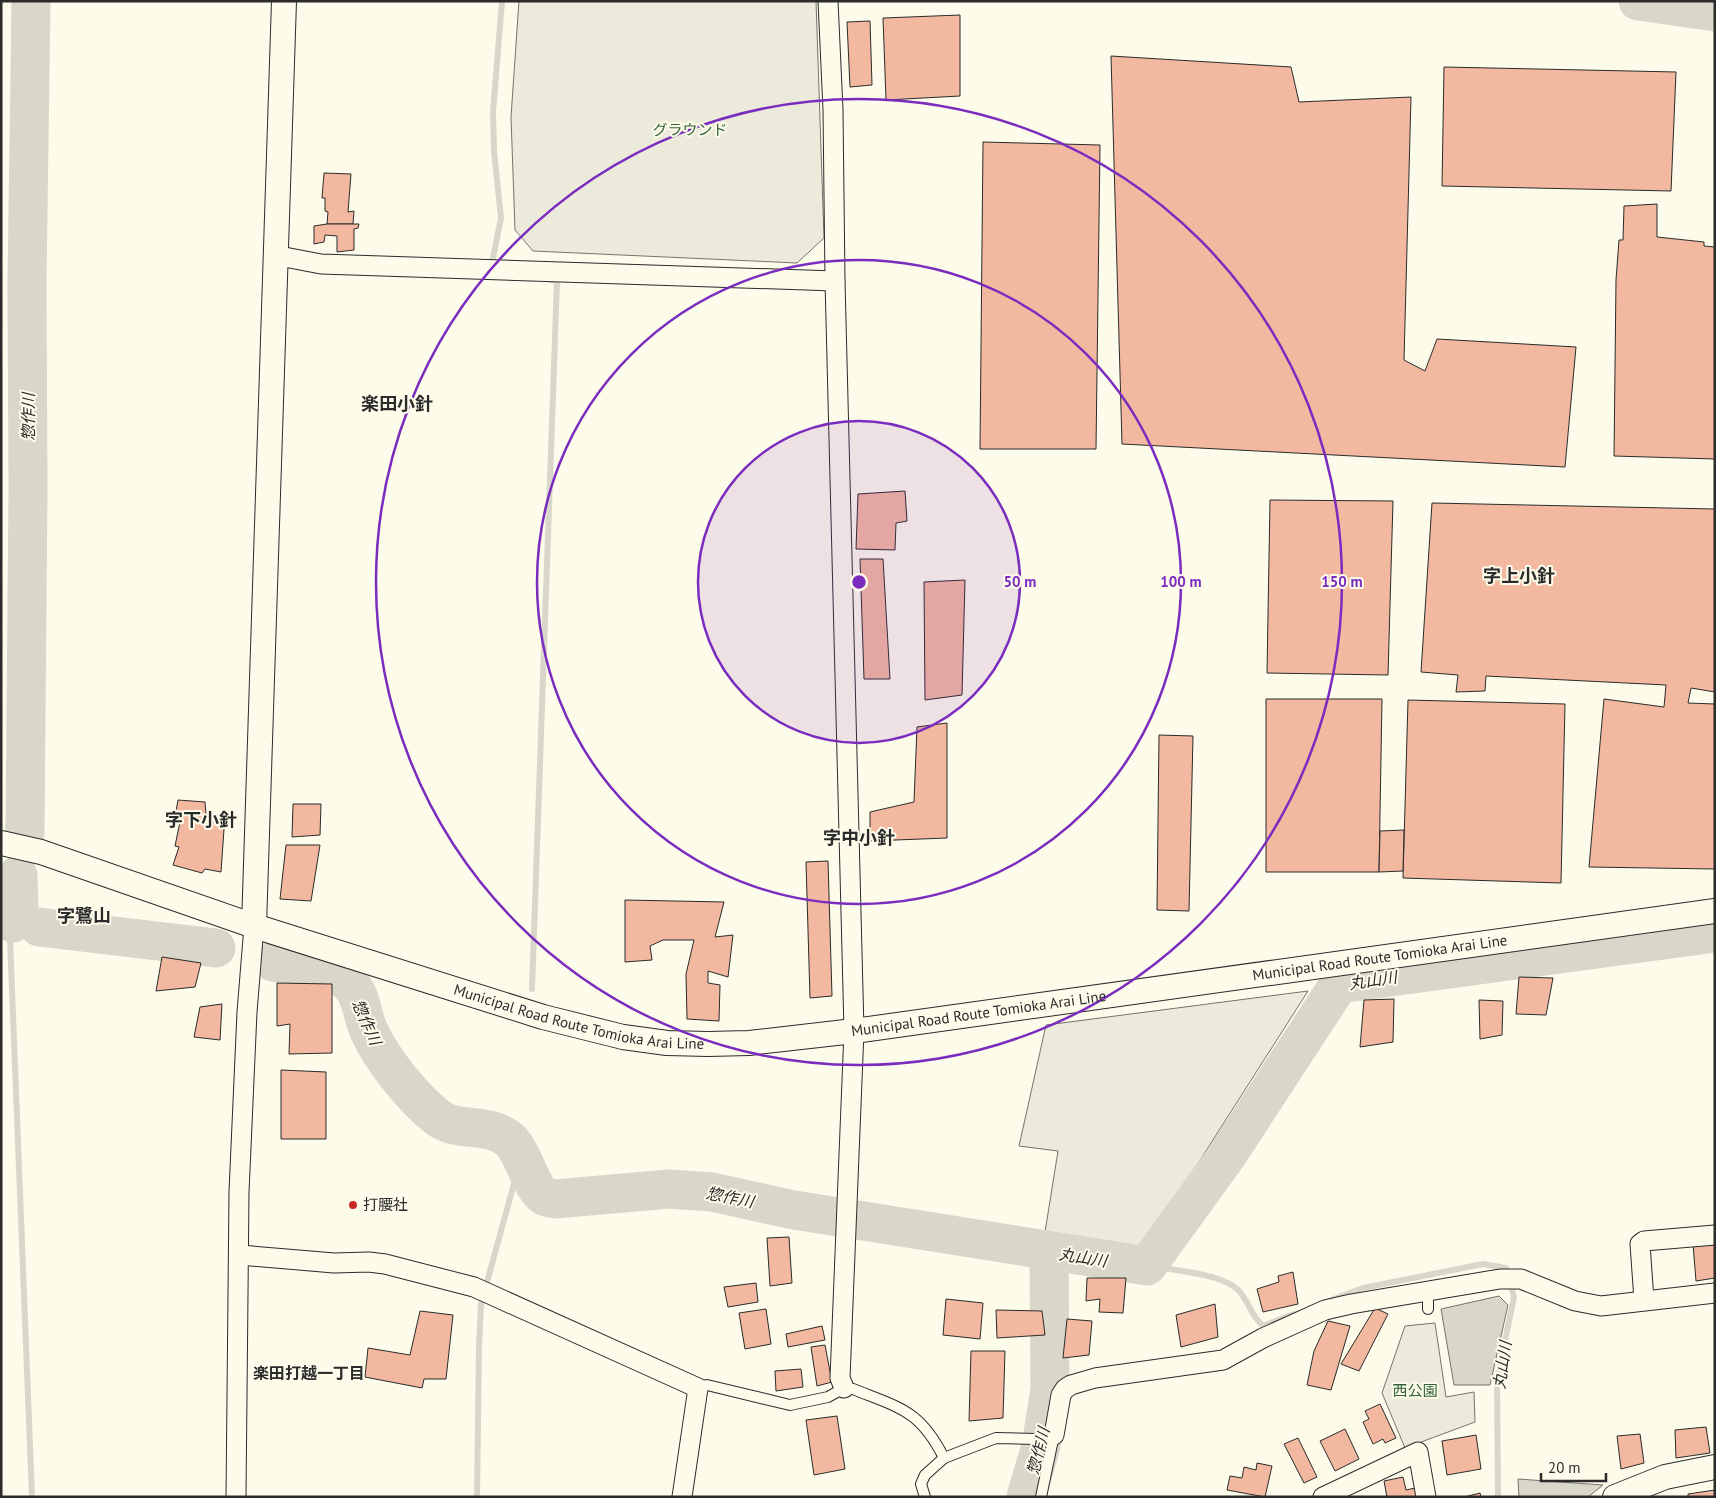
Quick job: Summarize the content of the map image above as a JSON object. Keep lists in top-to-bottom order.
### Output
{
  "streets": {
    "street": ["Municipal Road Route Tomioka Arai Line"]
  },
  "districts": [
    "楽田小針",
    "字上小針",
    "字下小針",
    "字中小針",
    "字鷺山",
    "楽田打越一丁目"
  ],
  "water": ["惣作川", "丸山川"],
  "parks": ["グラウンド", "西公園"],
  "places": ["打腰社"],
  "scale_bar": "20 m",
  "rings": ["50 m", "100 m", "150 m"]
}
